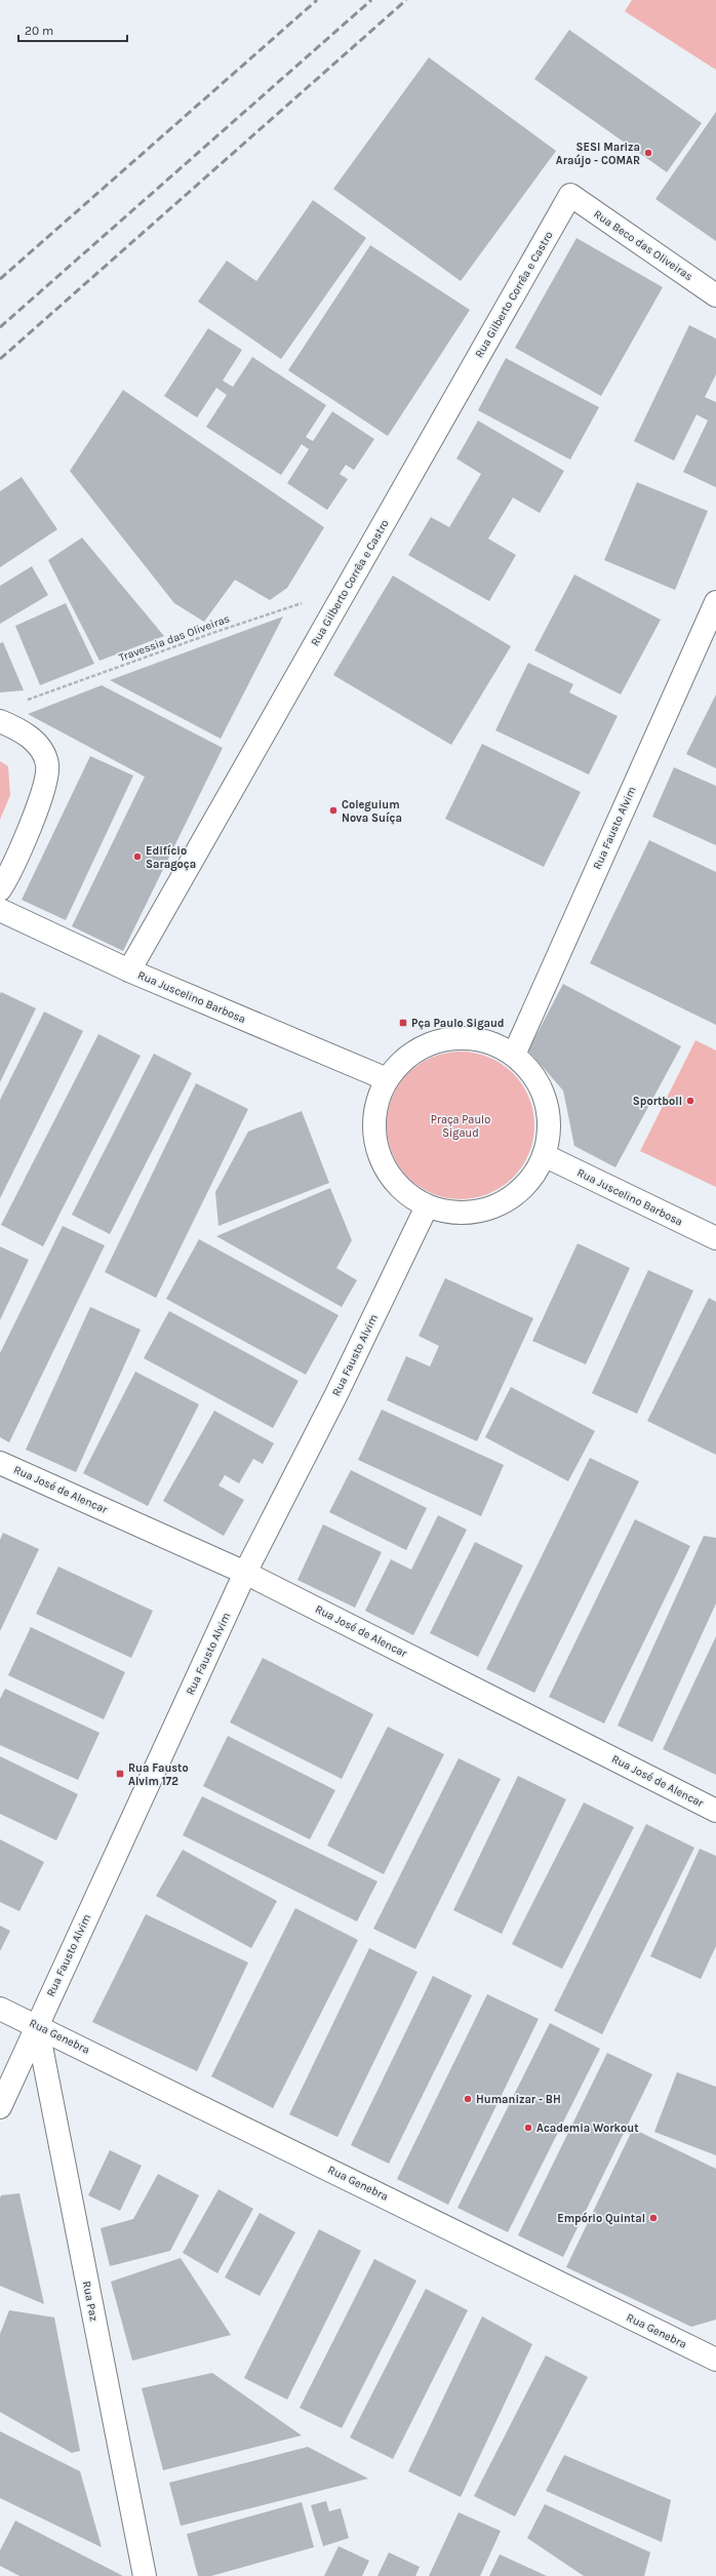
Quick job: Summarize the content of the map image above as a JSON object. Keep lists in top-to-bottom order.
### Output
{
  "streets": {
    "street": [
      "Rua Beco das Oliveiras",
      "Rua Gilberto Corrêa e Castro",
      "Rua Fausto Alvim",
      "Rua Juscelino Barbosa",
      "Rua José de Alencar",
      "Rua Genebra",
      "Rua Paz"
    ],
    "path": ["Travessia das Oliveiras"]
  },
  "crossings": [
    ["Rua Beco das Oliveiras", "Rua Gilberto Corrêa e Castro"],
    ["Rua Gilberto Corrêa e Castro", "Travessia das Oliveiras"],
    ["Rua Gilberto Corrêa e Castro", "Rua Juscelino Barbosa"],
    ["Rua Fausto Alvim", "Rua José de Alencar"],
    ["Rua Fausto Alvim", "Rua Genebra"],
    ["Rua Fausto Alvim", "Rua Paz"],
    ["Rua Genebra", "Rua Paz"]
  ],
  "parks": ["Praça Paulo Sigaud"],
  "places": {
    "other": [
      "SESI Mariza Araújo - COMAR",
      "Coleguium Nova Suíça",
      "Edifício Saragoça",
      "Sportboll",
      "Humanizar - BH",
      "Academia Workout",
      "Empório Quintal"
    ],
    "transit": ["Pça Paulo Sigaud", "Rua Fausto Alvim 172"]
  },
  "scale_bar": "20 m"
}
